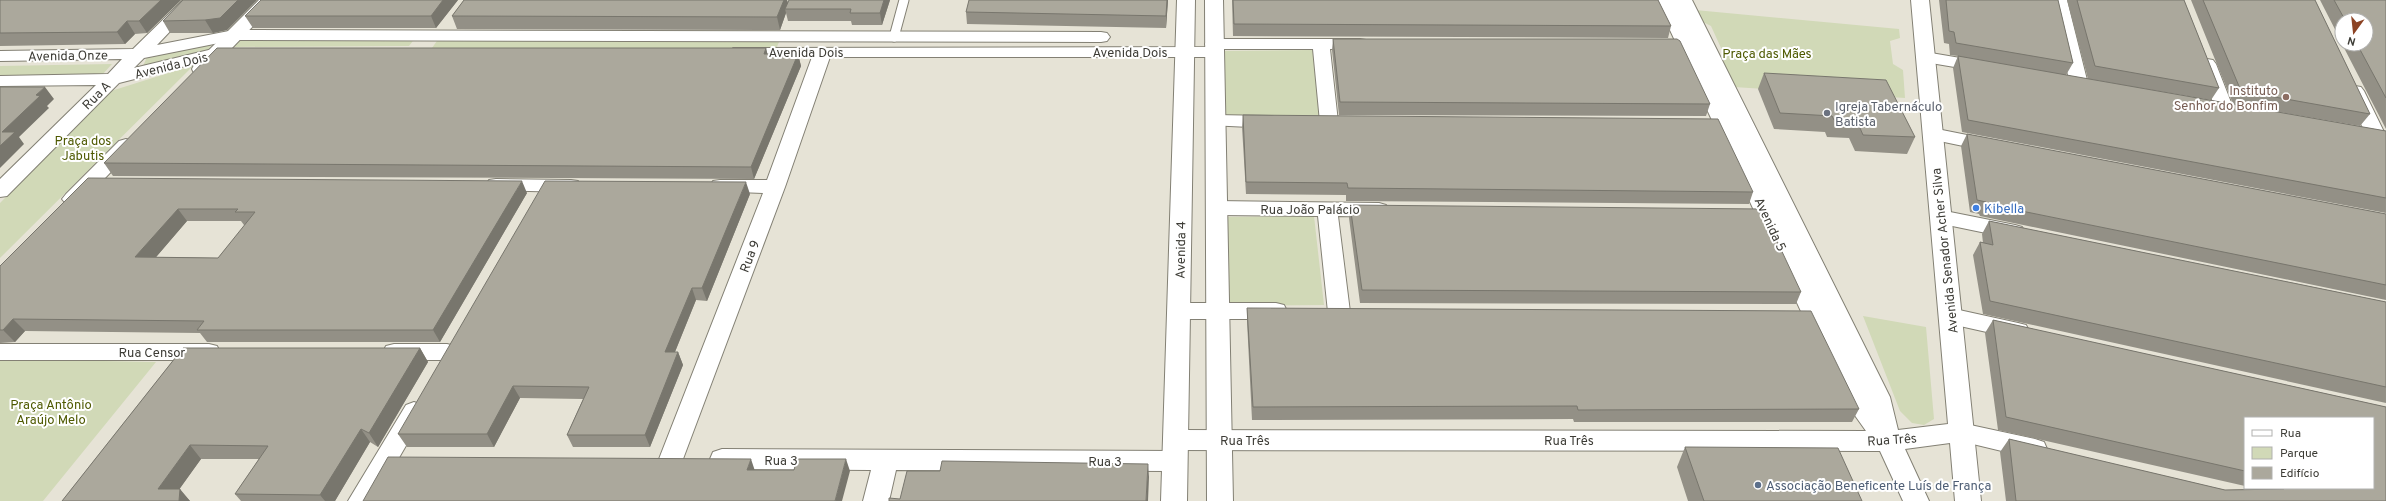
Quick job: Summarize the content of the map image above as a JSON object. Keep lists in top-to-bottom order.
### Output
{
  "streets": {
    "street": [
      "Avenida Dois",
      "Avenida Onze",
      "Rua A",
      "Rua João Palácio",
      "Avenida 5",
      "Avenida 4",
      "Avenida Senador Acher Silva",
      "Rua 9",
      "Rua Censor",
      "Rua Três",
      "Rua 3"
    ]
  },
  "crossings": [
    ["Avenida Dois", "Avenida Onze"],
    ["Avenida Dois", "Rua A"],
    ["Avenida Dois", "Avenida 4"],
    ["Avenida Dois", "Rua 9"],
    ["Avenida Onze", "Rua A"],
    ["Avenida 5", "Rua Três"],
    ["Avenida 4", "Rua Três"],
    ["Avenida 4", "Rua 3"],
    ["Avenida Senador Acher Silva", "Rua Três"],
    ["Rua 9", "Rua 3"],
    ["Rua Três", "Rua 3"]
  ],
  "parks": ["Praça das Mães", "Praça dos Jabutis", "Praça Antônio Araújo Melo"],
  "places": [
    "Instituto Senhor do Bonfim",
    "Igreja Tabernáculo Batista",
    "Kibella",
    "Associação Beneficente Luís de França"
  ],
  "legend": ["Rua", "Parque", "Edifício"],
  "north": "bottom"
}
